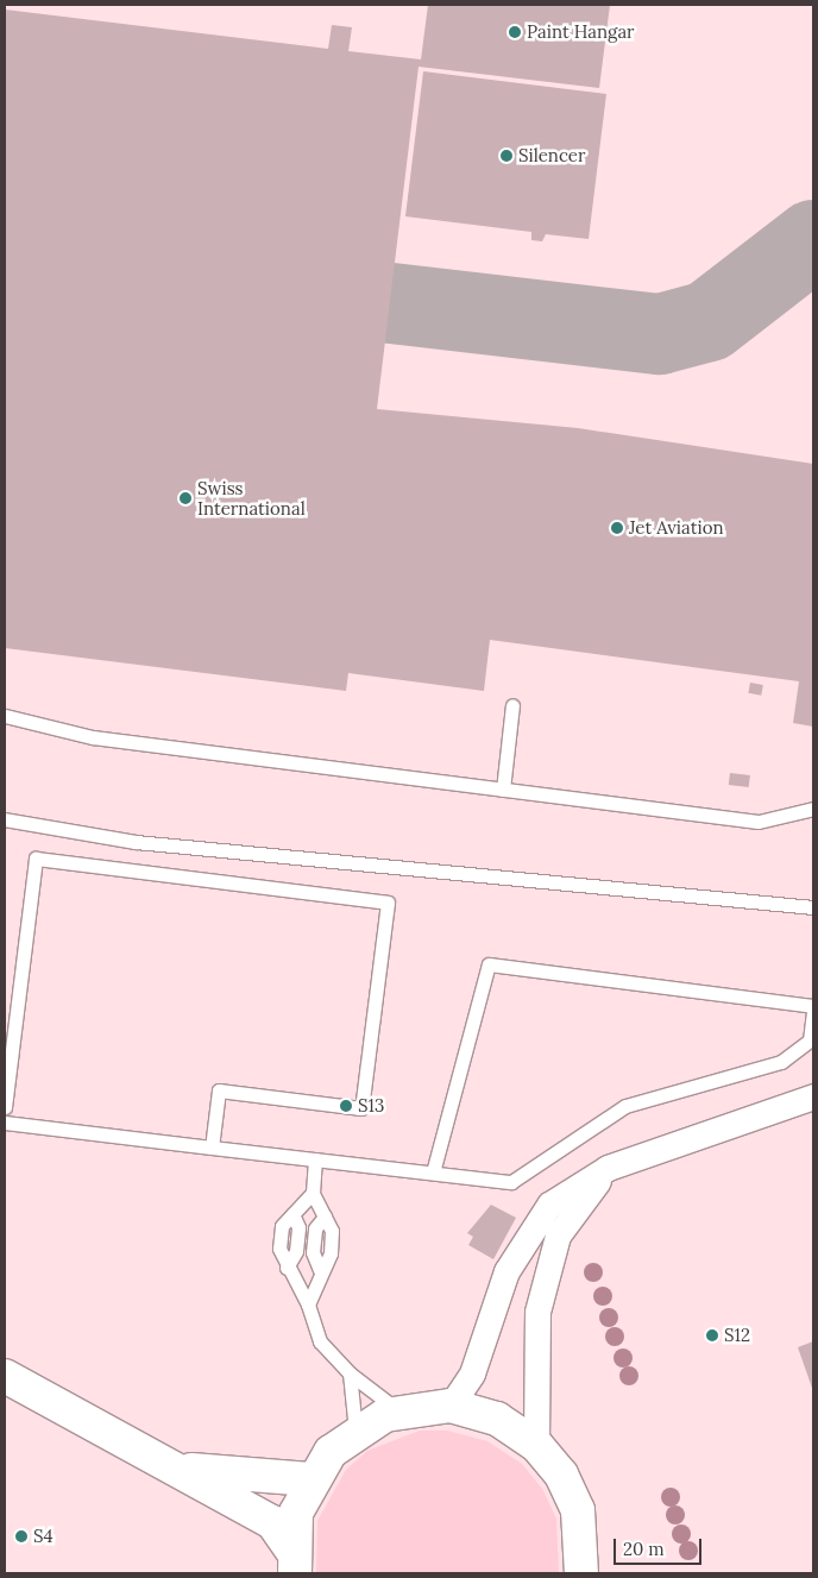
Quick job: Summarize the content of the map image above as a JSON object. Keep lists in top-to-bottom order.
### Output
{
  "places": [
    "Paint Hangar",
    "Silencer",
    "Swiss International",
    "Jet Aviation",
    "S13",
    "S12",
    "S4"
  ],
  "scale_bar": "20 m"
}
